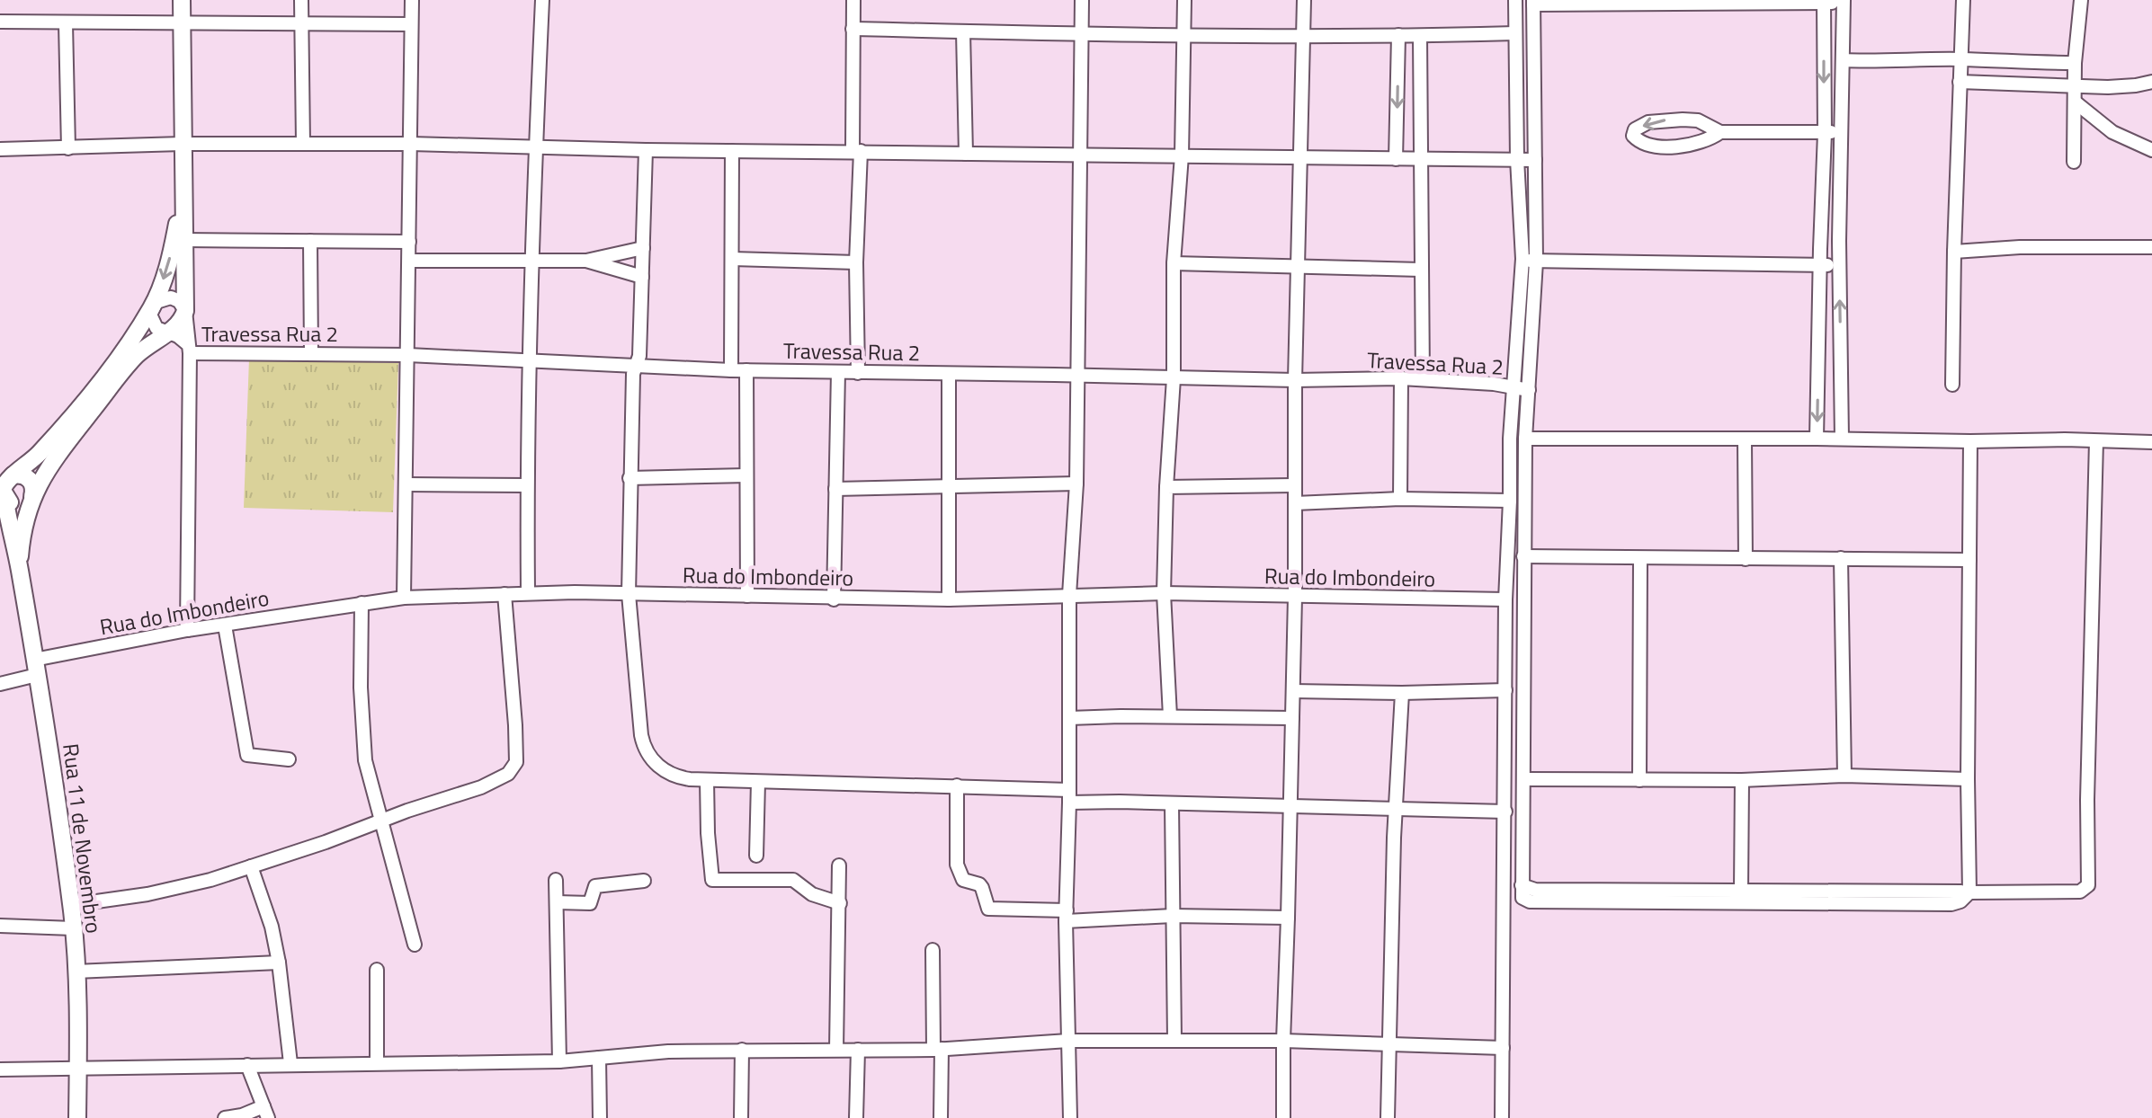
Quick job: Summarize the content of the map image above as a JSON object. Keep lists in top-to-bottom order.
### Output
{
  "streets": {
    "main road": ["Rua 11 de Novembro"],
    "street": ["Travessa Rua 2", "Rua do Imbondeiro"]
  },
  "crossings": [
    ["Rua do Imbondeiro", "Rua 11 de Novembro"]
  ]
}
